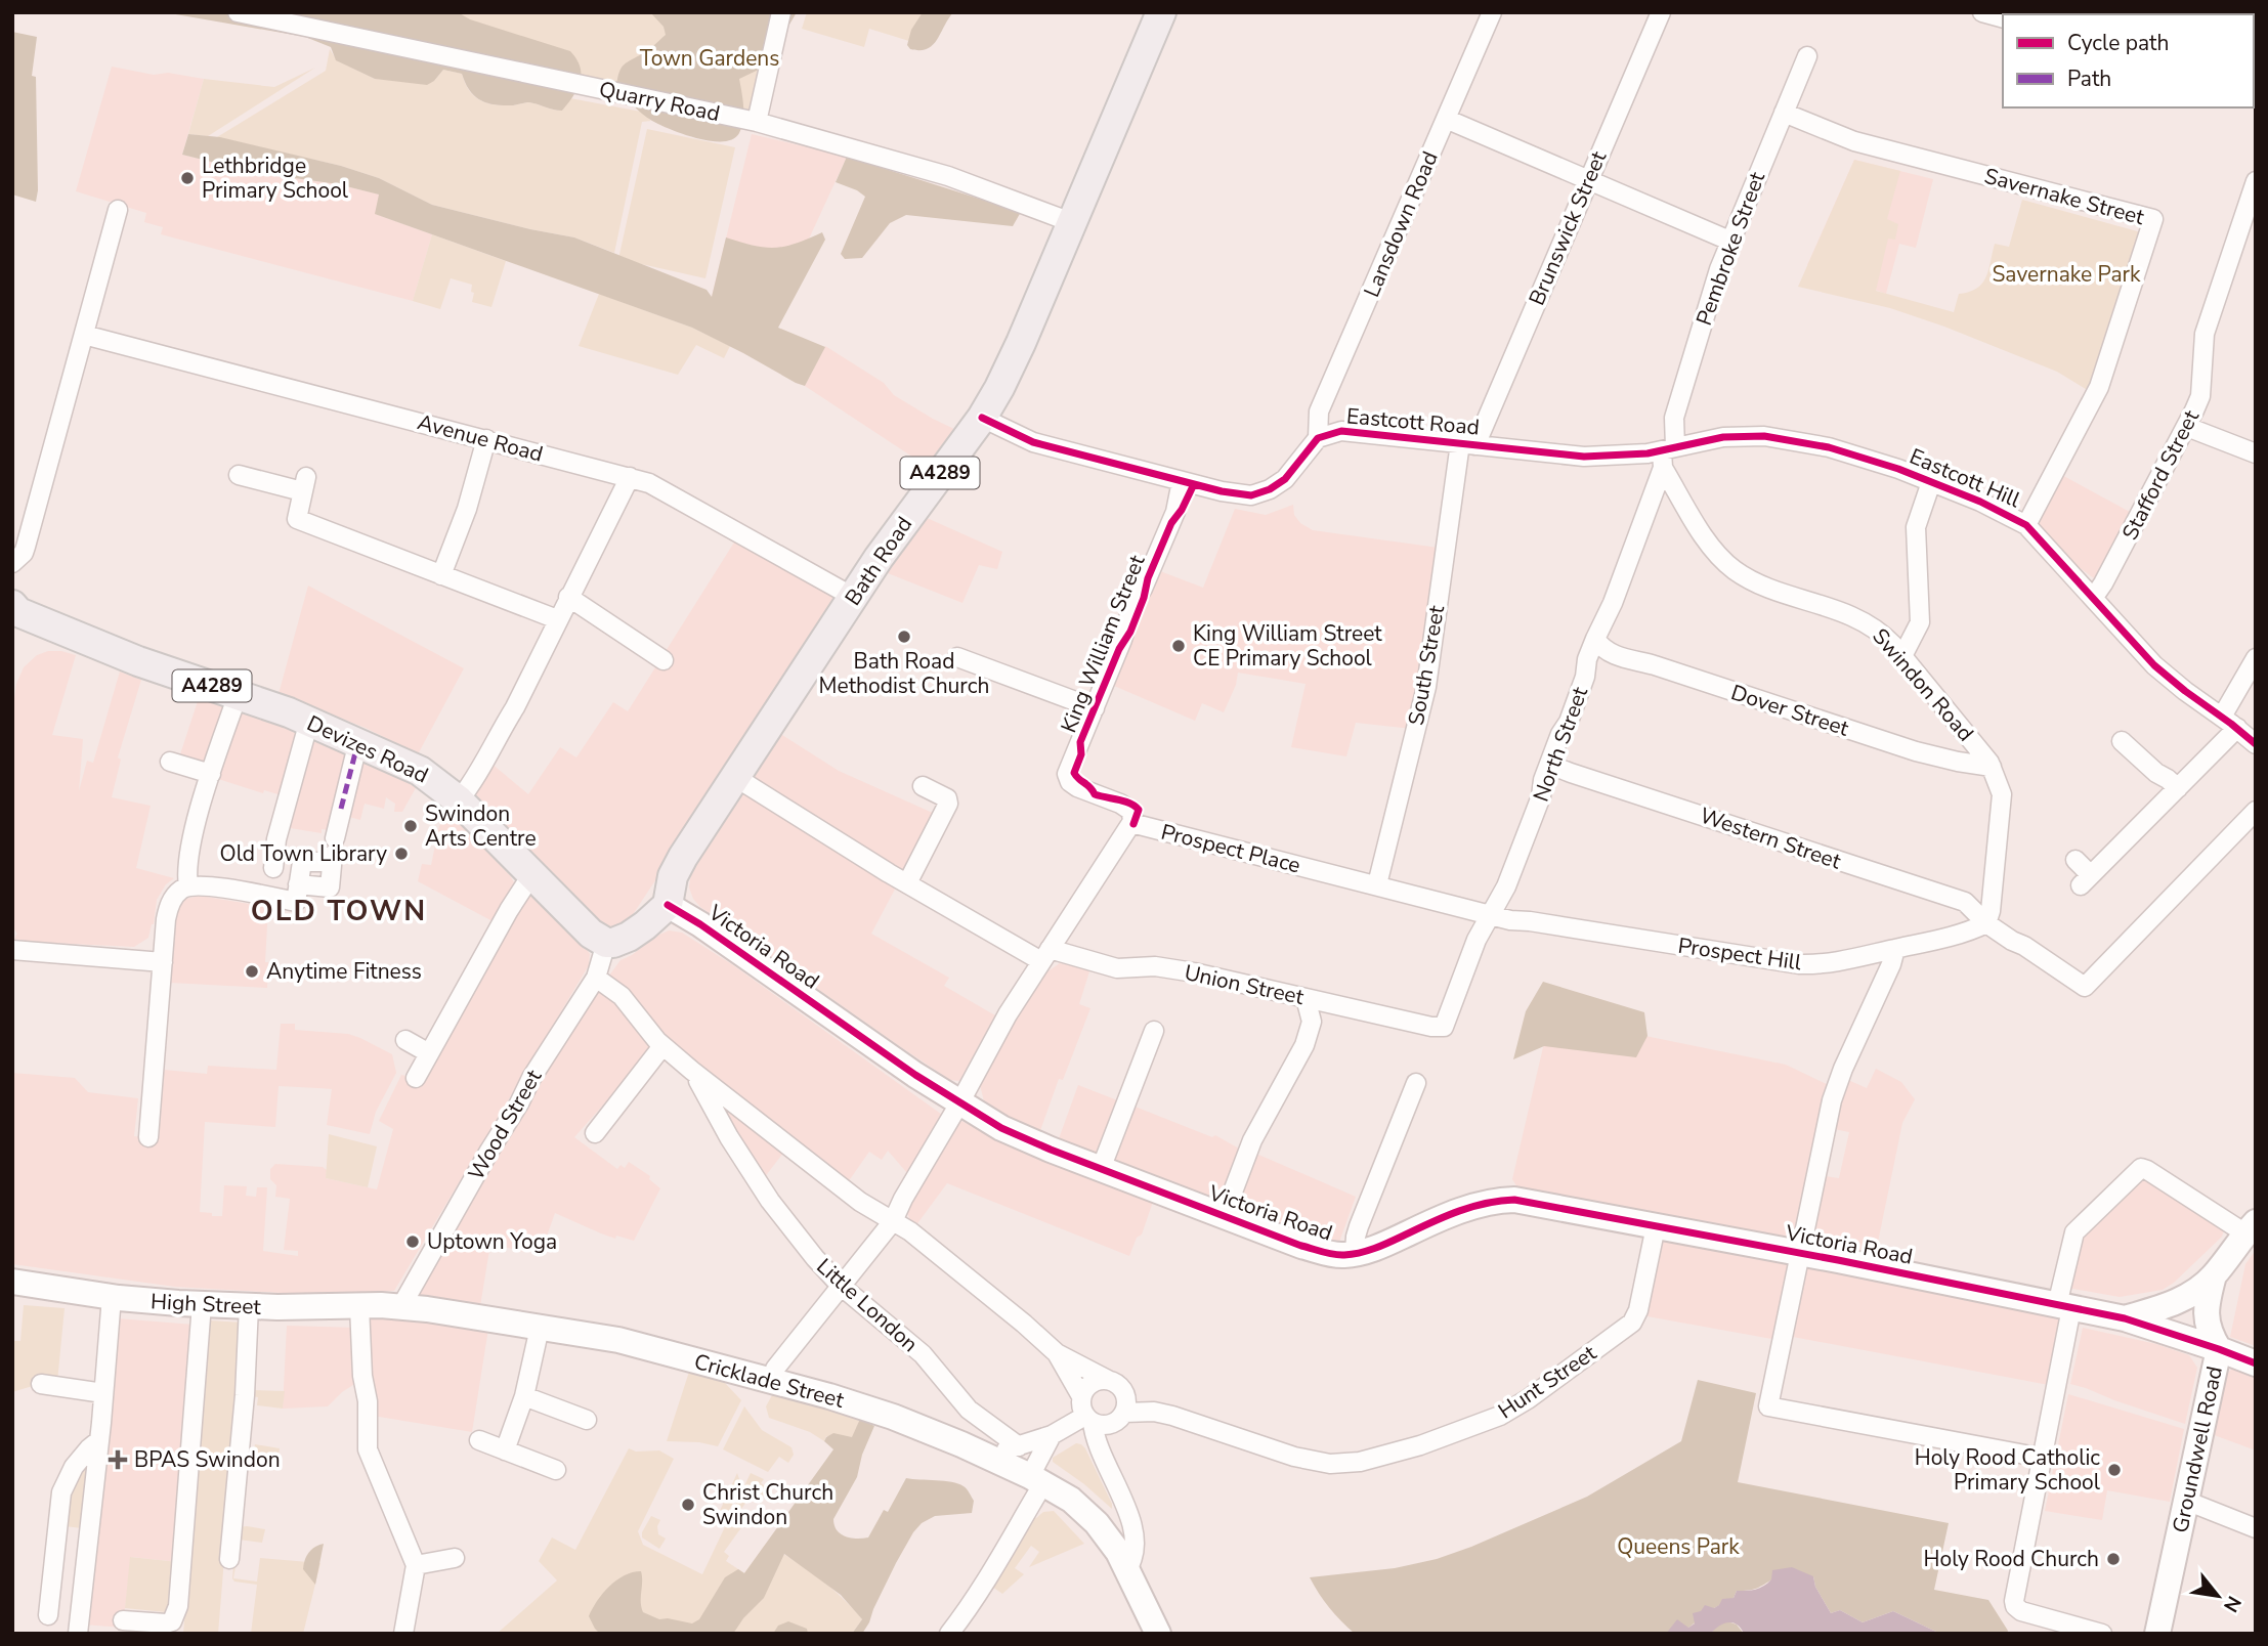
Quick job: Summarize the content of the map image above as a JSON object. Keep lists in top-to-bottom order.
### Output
{
  "streets": {
    "main road": ["A4289", "Bath Road", "Devizes Road"],
    "street": [
      "Quarry Road",
      "Savernake Street",
      "Lansdown Road",
      "Brunswick Street",
      "Pembroke Street",
      "Eastcott Road",
      "Avenue Road",
      "Stafford Street",
      "Eastcott Hill",
      "King William Street",
      "South Street",
      "Swindon Road",
      "Dover Street",
      "North Street",
      "Western Street",
      "Prospect Place",
      "Victoria Road",
      "Prospect Hill",
      "Union Street",
      "Wood Street",
      "High Street",
      "Little London",
      "Cricklade Street",
      "Hunt Street",
      "Groundwell Road"
    ]
  },
  "crossings": [
    ["Quarry Road", "Bath Road"],
    ["Savernake Street", "Pembroke Street"],
    ["Savernake Street", "Eastcott Hill"],
    ["Lansdown Road", "Eastcott Road"],
    ["Brunswick Street", "Eastcott Road"],
    ["Brunswick Street", "South Street"],
    ["Pembroke Street", "Eastcott Road"],
    ["Pembroke Street", "Eastcott Hill"],
    ["Pembroke Street", "Swindon Road"],
    ["Pembroke Street", "North Street"],
    ["Eastcott Road", "Eastcott Hill"],
    ["Eastcott Road", "Bath Road"],
    ["Eastcott Road", "King William Street"],
    ["Eastcott Road", "South Street"],
    ["Eastcott Road", "Swindon Road"],
    ["Eastcott Road", "North Street"],
    ["Avenue Road", "Bath Road"],
    ["Stafford Street", "Eastcott Hill"],
    ["Eastcott Hill", "Swindon Road"],
    ["Eastcott Hill", "North Street"],
    ["Bath Road", "Victoria Road"],
    ["King William Street", "Prospect Place"],
    ["South Street", "Prospect Place"],
    ["Swindon Road", "Dover Street"],
    ["Swindon Road", "North Street"],
    ["Swindon Road", "Western Street"],
    ["Swindon Road", "Prospect Hill"],
    ["Dover Street", "North Street"],
    ["North Street", "Western Street"],
    ["North Street", "Prospect Place"],
    ["North Street", "Prospect Hill"],
    ["North Street", "Union Street"],
    ["Devizes Road", "Wood Street"],
    ["Western Street", "Prospect Hill"],
    ["Prospect Place", "Victoria Road"],
    ["Prospect Place", "Prospect Hill"],
    ["Prospect Place", "Union Street"],
    ["Prospect Place", "Little London"],
    ["Victoria Road", "Hunt Street"],
    ["Victoria Road", "Groundwell Road"],
    ["Wood Street", "High Street"],
    ["Wood Street", "Cricklade Street"],
    ["High Street", "Cricklade Street"]
  ],
  "districts": ["OLD TOWN"],
  "parks": ["Town Gardens", "Savernake Park", "Queens Park"],
  "places": {
    "other": [
      "Lethbridge Primary School",
      "Bath Road Methodist Church",
      "King William Street CE Primary School",
      "Swindon Arts Centre",
      "Old Town Library",
      "Anytime Fitness",
      "Uptown Yoga",
      "Holy Rood Catholic Primary School",
      "Christ Church Swindon",
      "Holy Rood Church"
    ],
    "health": ["BPAS Swindon"]
  },
  "legend": ["Cycle path", "Path"],
  "north": "bottom right"
}
